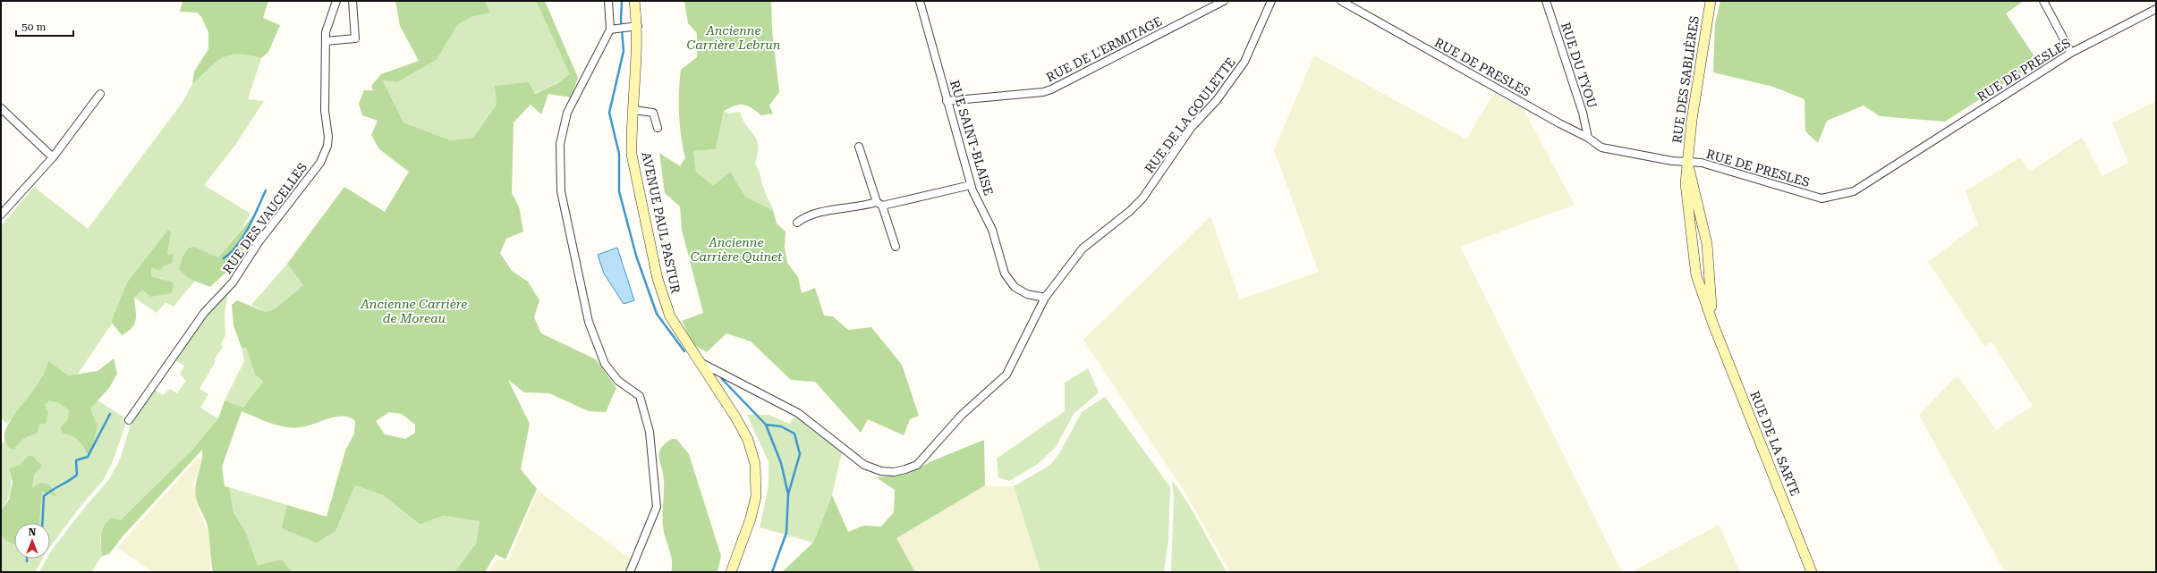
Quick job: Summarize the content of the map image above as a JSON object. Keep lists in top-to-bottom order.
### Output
{
  "streets": {
    "main road": ["RUE DES SABLIÈRES", "AVENUE PAUL PASTUR", "RUE DE LA SARTE"],
    "street": [
      "RUE DE L'ERMITAGE",
      "RUE DU TYOU",
      "RUE DE PRESLES",
      "RUE DE LA GOULETTE",
      "RUE SAINT-BLAISE",
      "RUE DES VAUCELLES"
    ]
  },
  "crossings": [
    ["RUE DE L'ERMITAGE", "RUE SAINT-BLAISE"],
    ["RUE DU TYOU", "RUE DE PRESLES"],
    ["RUE DE PRESLES", "RUE DES SABLIÈRES"],
    ["RUE DE PRESLES", "RUE DE LA SARTE"],
    ["RUE DES SABLIÈRES", "RUE DE LA SARTE"],
    ["RUE DE LA GOULETTE", "RUE SAINT-BLAISE"],
    ["RUE DE LA GOULETTE", "AVENUE PAUL PASTUR"]
  ],
  "parks": ["Ancienne Carrière Lebrun", "Ancienne Carrière Quinet", "Ancienne Carrière de Moreau"],
  "scale_bar": "50 m",
  "north": "top"
}
